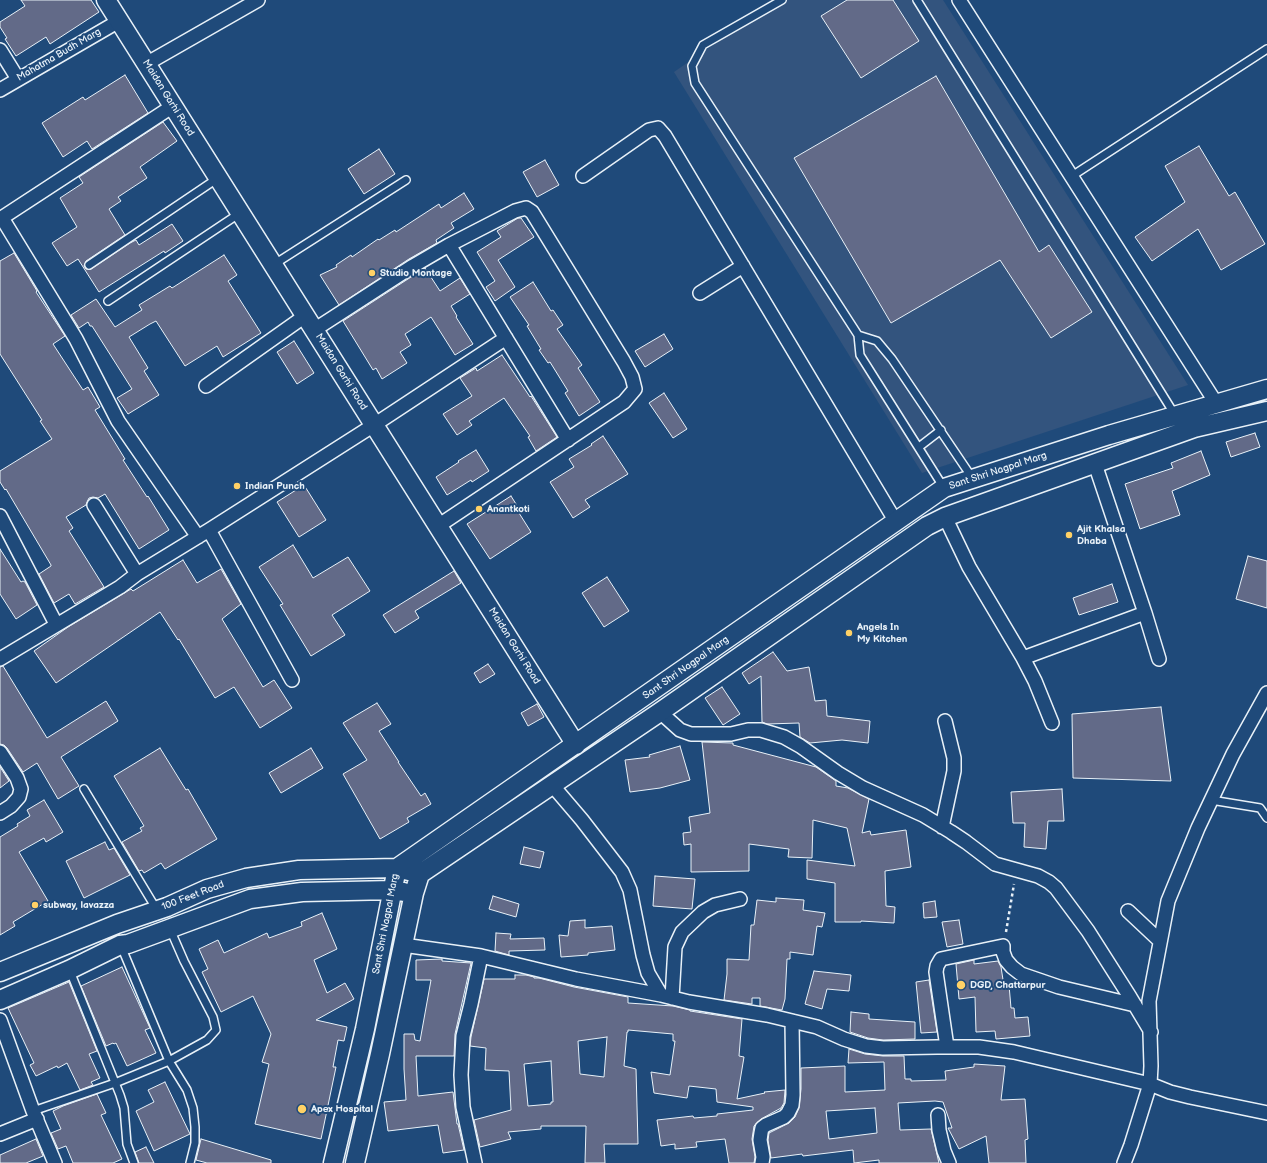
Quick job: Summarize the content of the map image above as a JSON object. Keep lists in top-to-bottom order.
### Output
{
  "streets": {
    "main road": ["Maidan Garhi Road", "Sant Shri Nagpal Marg", "100 Feet Road"],
    "street": ["Mahatma Budh Marg"]
  },
  "crossings": [
    ["Mahatma Budh Marg", "Maidan Garhi Road"],
    ["Maidan Garhi Road", "Sant Shri Nagpal Marg"],
    ["Sant Shri Nagpal Marg", "100 Feet Road"]
  ],
  "places": [
    "Studio Montage",
    "Indian Punch",
    "Anantkoti",
    "Ajit Khalsa Dhaba",
    "Angels In My Kitchen",
    "subway, lavazza",
    "DGD, Chattarpur",
    "Apex Hospital"
  ]
}
